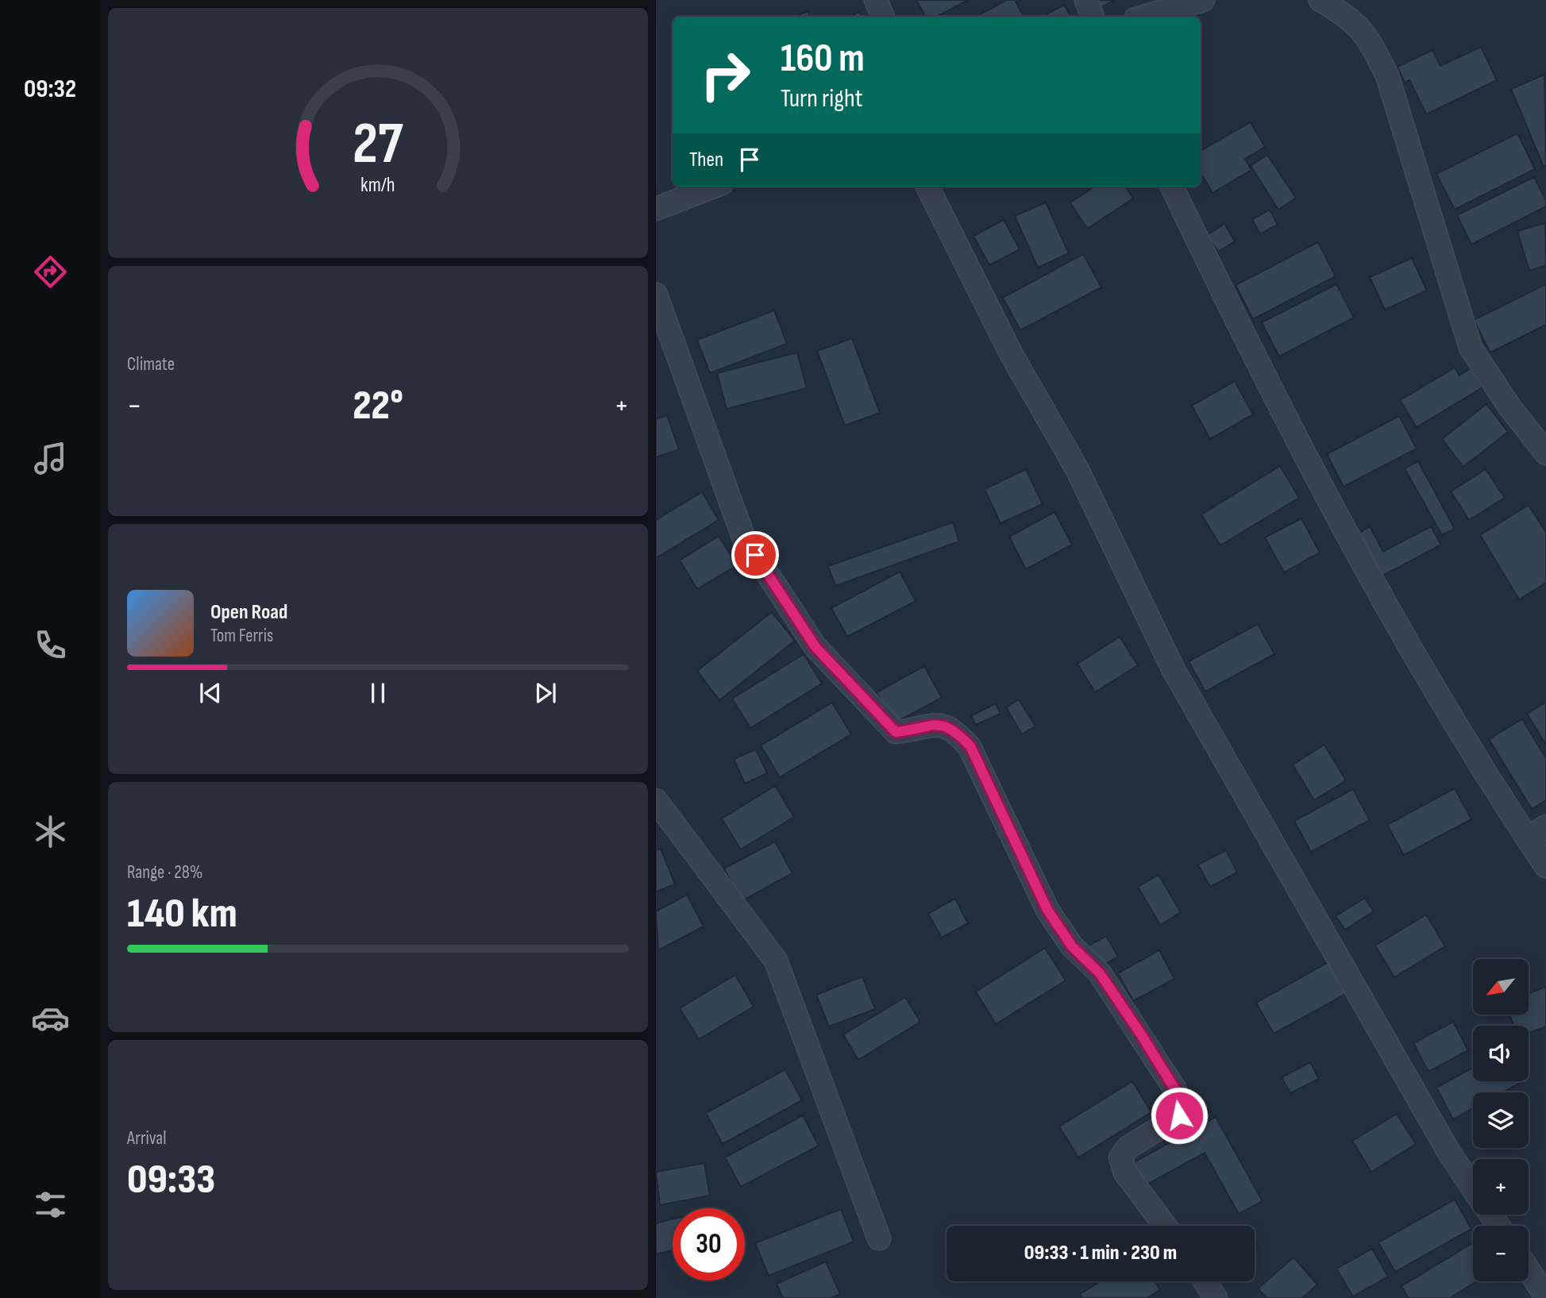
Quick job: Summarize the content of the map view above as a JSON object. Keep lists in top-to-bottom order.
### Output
{
  "north": "bottom left",
  "page": {
    "tabs": "09:32",
    "turn": ["160 m", "Turn right"],
    "then": "Then",
    "tile": [
      "Climate",
      ["Range · 28%", "140 km"],
      ["Arrival", "09:33"]
    ],
    "heat": ["−", "22°", "+"],
    "song": ["Open Road", "Tom Ferris"],
    "map_buttons": ["+", "−"],
    "limit": "30",
    "trip": "09:33 · 1 min · 230 m",
    "gauge": ["27", "km/h"]
  }
}
